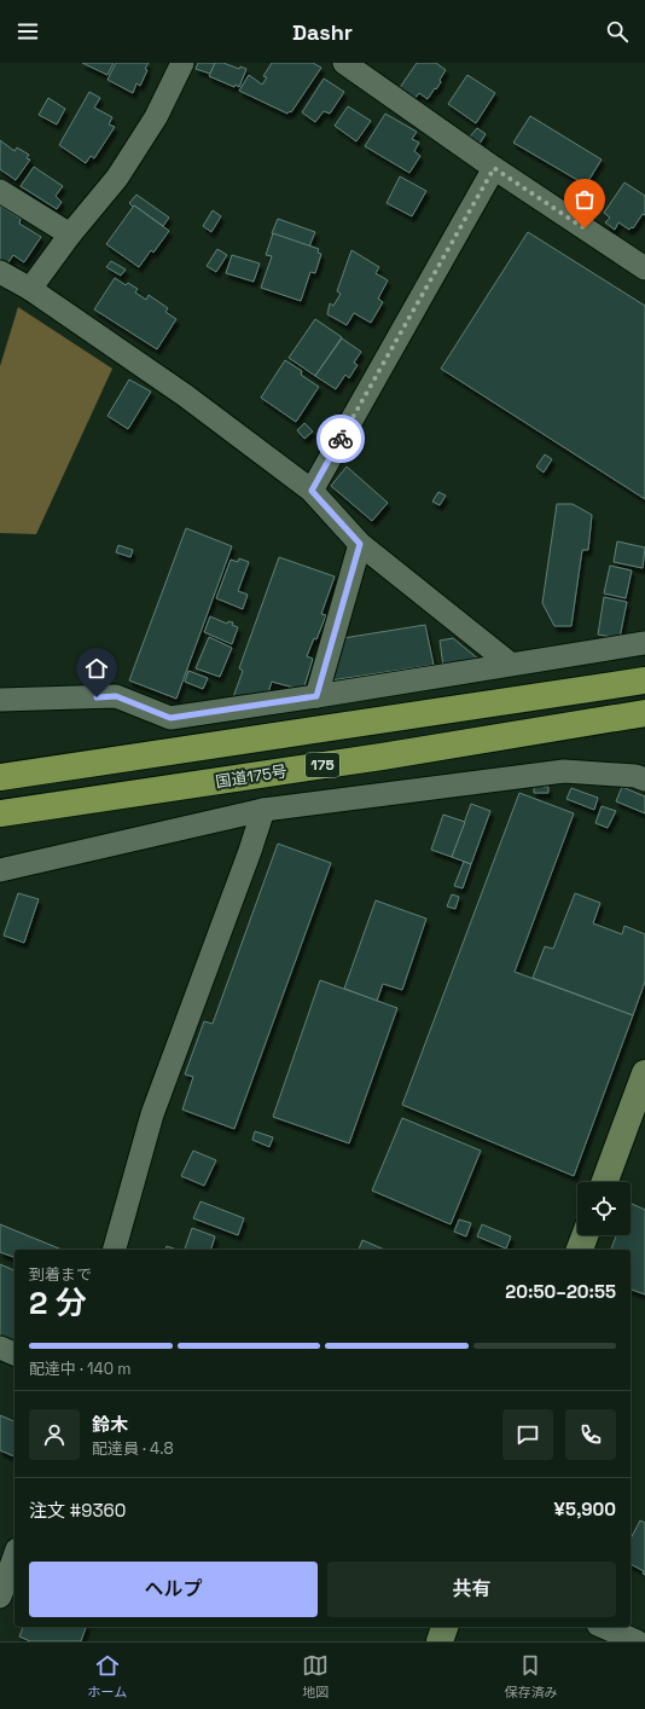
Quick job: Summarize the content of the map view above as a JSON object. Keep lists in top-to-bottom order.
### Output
{
  "streets": {
    "highway": ["175", "国道175号"]
  },
  "page": {
    "header": "Dashr",
    "heading": ["2 分", "到着まで", "20:50–20:55"],
    "panel": [
      "鈴木",
      "配達員 · 4.8",
      "注文 #9360",
      "¥5,900"
    ],
    "bar": "配達中 · 140 m",
    "buttons": ["ヘルプ", "共有"],
    "tabs": ["ホーム", "地図", "保存済み"]
  }
}
